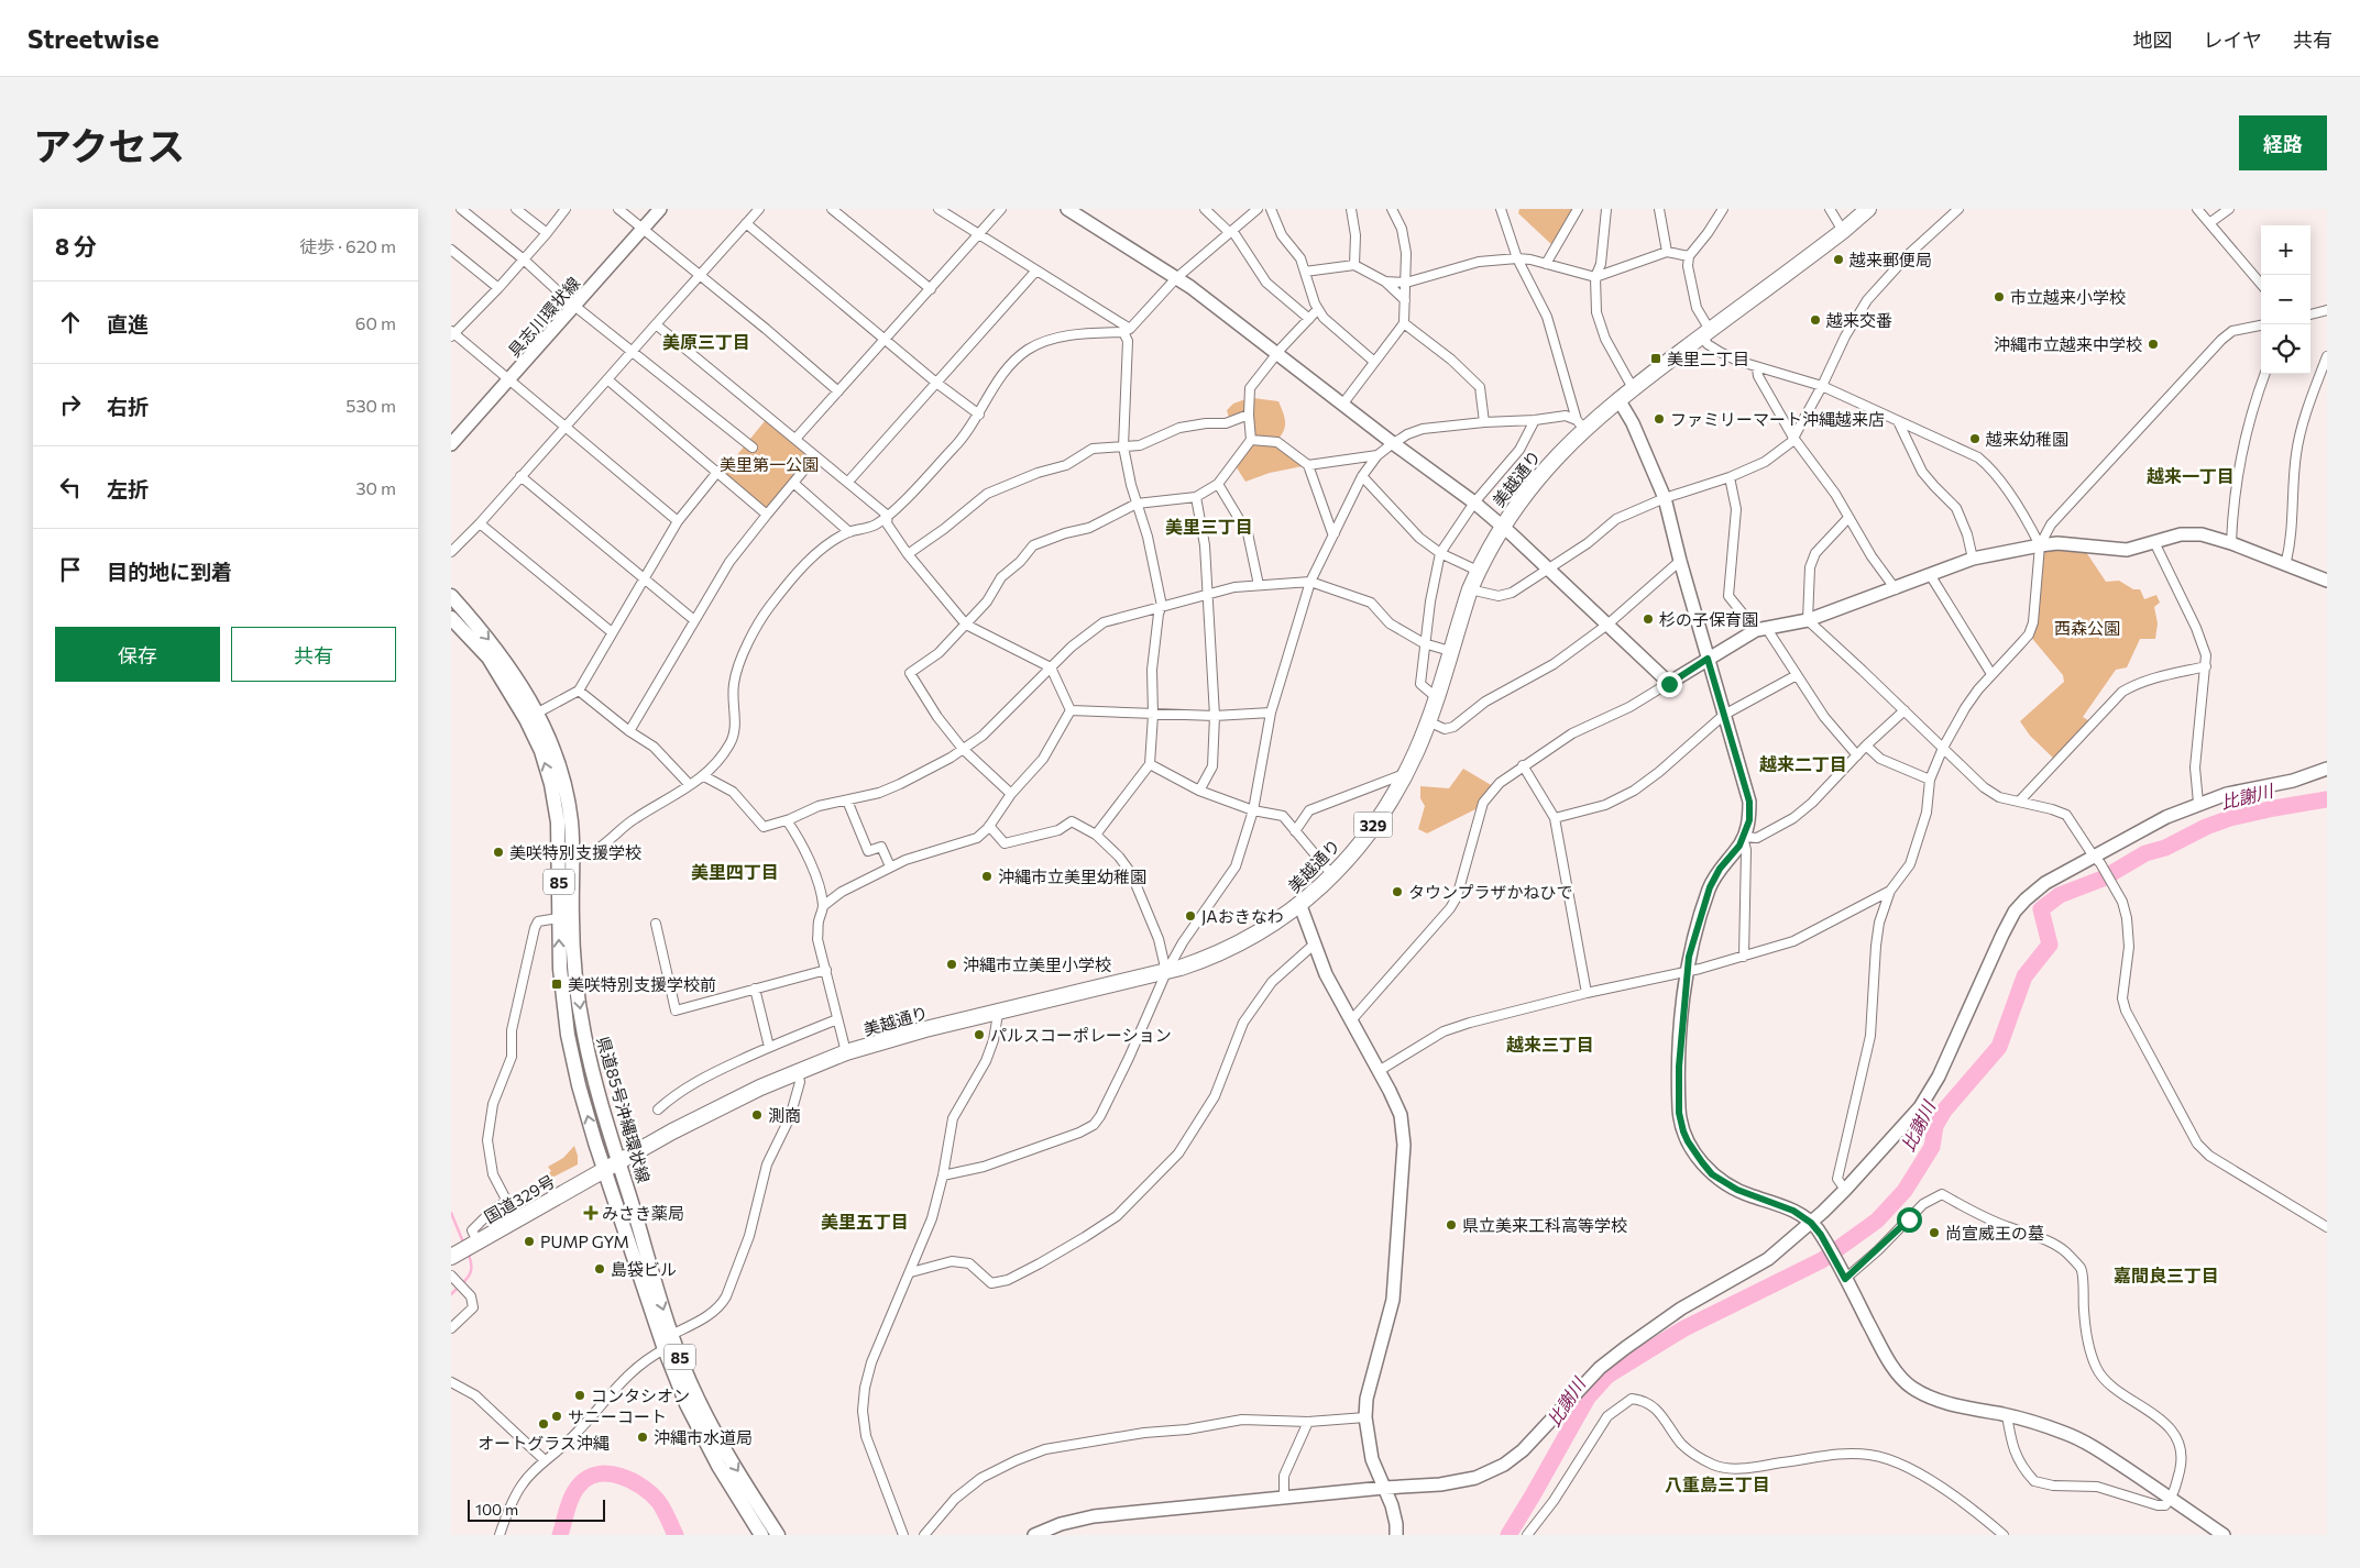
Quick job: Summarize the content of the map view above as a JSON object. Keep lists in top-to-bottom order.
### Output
{
  "streets": {
    "highway": ["美越通り", "329", "国道329号"],
    "main road": ["85", "県道85号沖縄環状線"],
    "street": ["具志川環状線"]
  },
  "crossings": [
    ["美越通り", "県道85号沖縄環状線"],
    ["美越通り", "国道329号"],
    ["県道85号沖縄環状線", "国道329号"]
  ],
  "districts": [
    "美原三丁目",
    "越来一丁目",
    "美里三丁目",
    "越来二丁目",
    "美里四丁目",
    "越来三丁目",
    "美里五丁目",
    "嘉間良三丁目",
    "八重島三丁目"
  ],
  "water": ["比謝川"],
  "parks": ["美里第一公園", "西森公園"],
  "places": {
    "other": [
      "越来郵便局",
      "市立越来小学校",
      "越来交番",
      "沖縄市立越来中学校",
      "ファミリーマート沖縄越来店",
      "越来幼稚園",
      "杉の子保育園",
      "美咲特別支援学校",
      "沖縄市立美里幼稚園",
      "タウンプラザかねひで",
      "JAおきなわ",
      "沖縄市立美里小学校",
      "パルスコーポレーション",
      "測商",
      "県立美来工科高等学校",
      "尚宣威王の墓",
      "PUMP GYM",
      "島袋ビル",
      "コンタシオン",
      "サニーコート",
      "オートグラス沖縄",
      "沖縄市水道局"
    ],
    "transit": ["美里二丁目", "美咲特別支援学校前"],
    "health": ["みさき薬局"]
  },
  "scale_bar": "100 m",
  "page": {
    "header": "Streetwise",
    "nav": ["地図", "レイヤ", "共有"],
    "title": "アクセス",
    "buttons": [
      "経路",
      ["保存", "共有"]
    ],
    "heading": ["8 分", "徒歩 · 620 m"],
    "map_buttons": ["+", "−"],
    "list": [
      ["直進", "60 m"],
      ["右折", "530 m"],
      ["左折", "30 m"],
      "目的地に到着"
    ],
    "scale": "100 m"
  }
}
